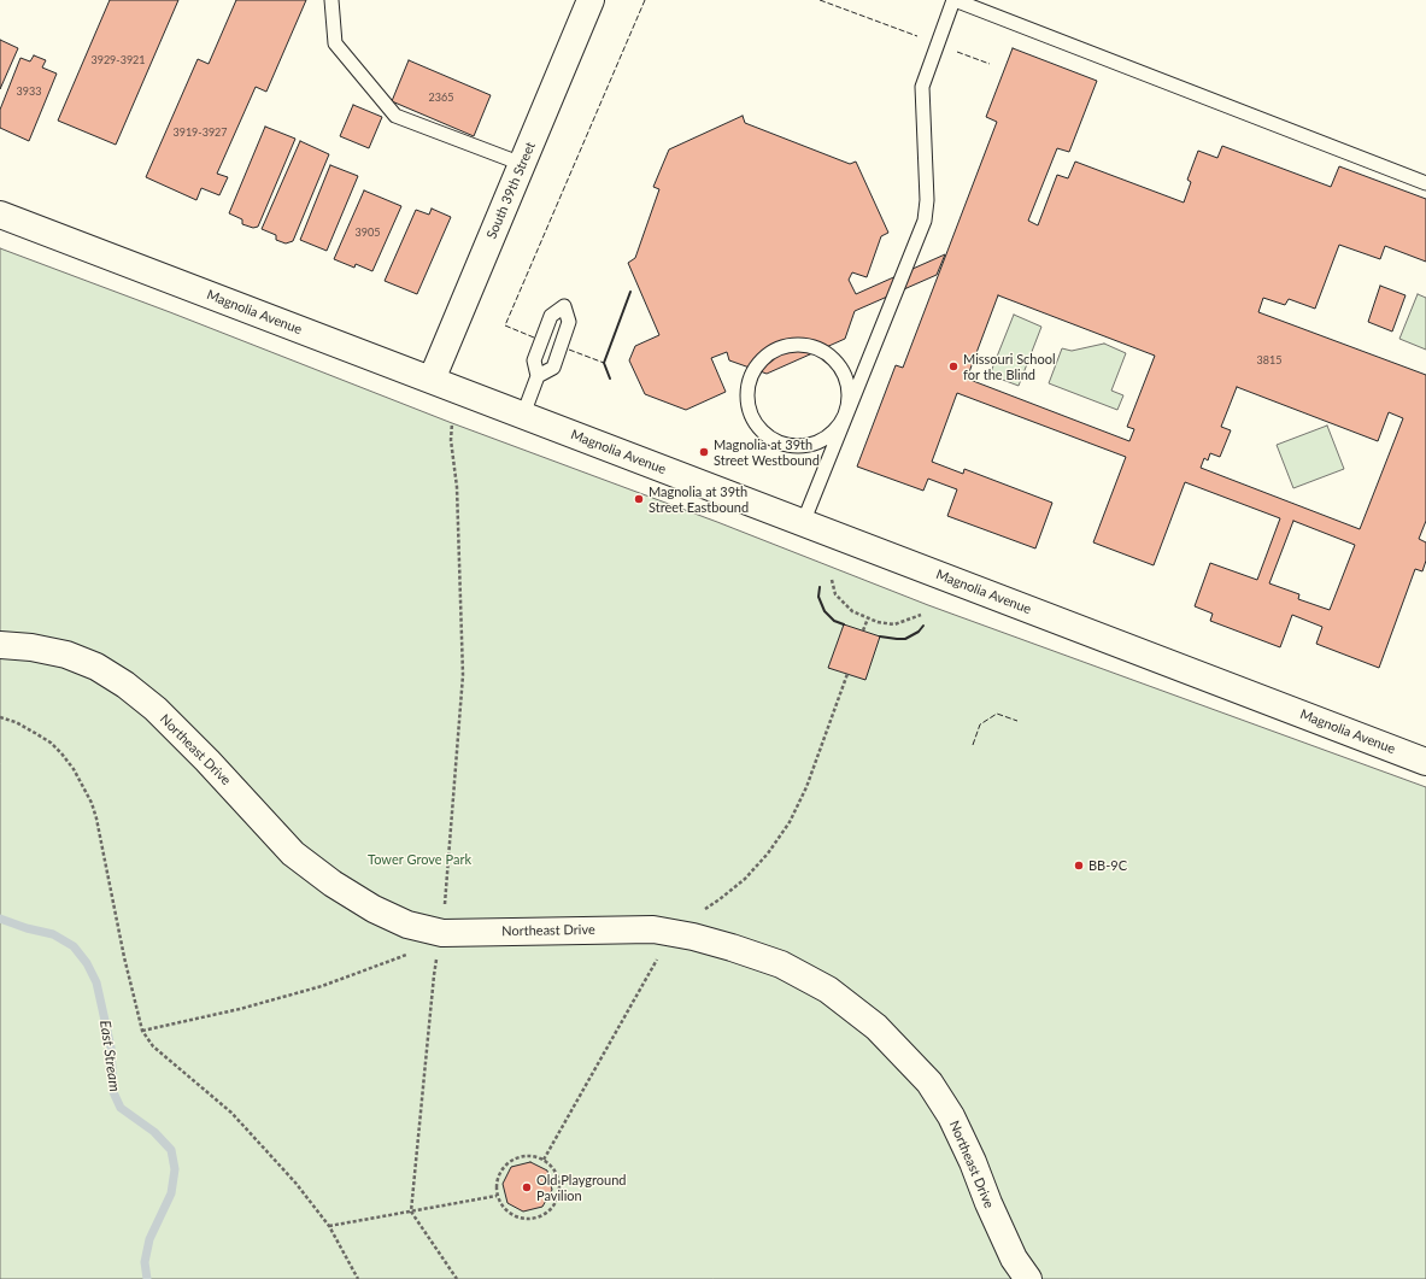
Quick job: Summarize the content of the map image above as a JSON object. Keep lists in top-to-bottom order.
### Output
{
  "streets": {
    "street": ["South 39th Street", "Magnolia Avenue", "Northeast Drive"]
  },
  "crossings": [
    ["South 39th Street", "Magnolia Avenue"]
  ],
  "water": ["East Stream"],
  "parks": ["Tower Grove Park"],
  "places": [
    "Missouri School for the Blind",
    "Magnolia at 39th Street Westbound",
    "Magnolia at 39th Street Eastbound",
    "BB-9C",
    "Old Playground Pavilion"
  ],
  "house_numbers": [
    "3929-3921",
    "3933",
    "2365",
    "3919-3927",
    "3905",
    "3815"
  ]
}
